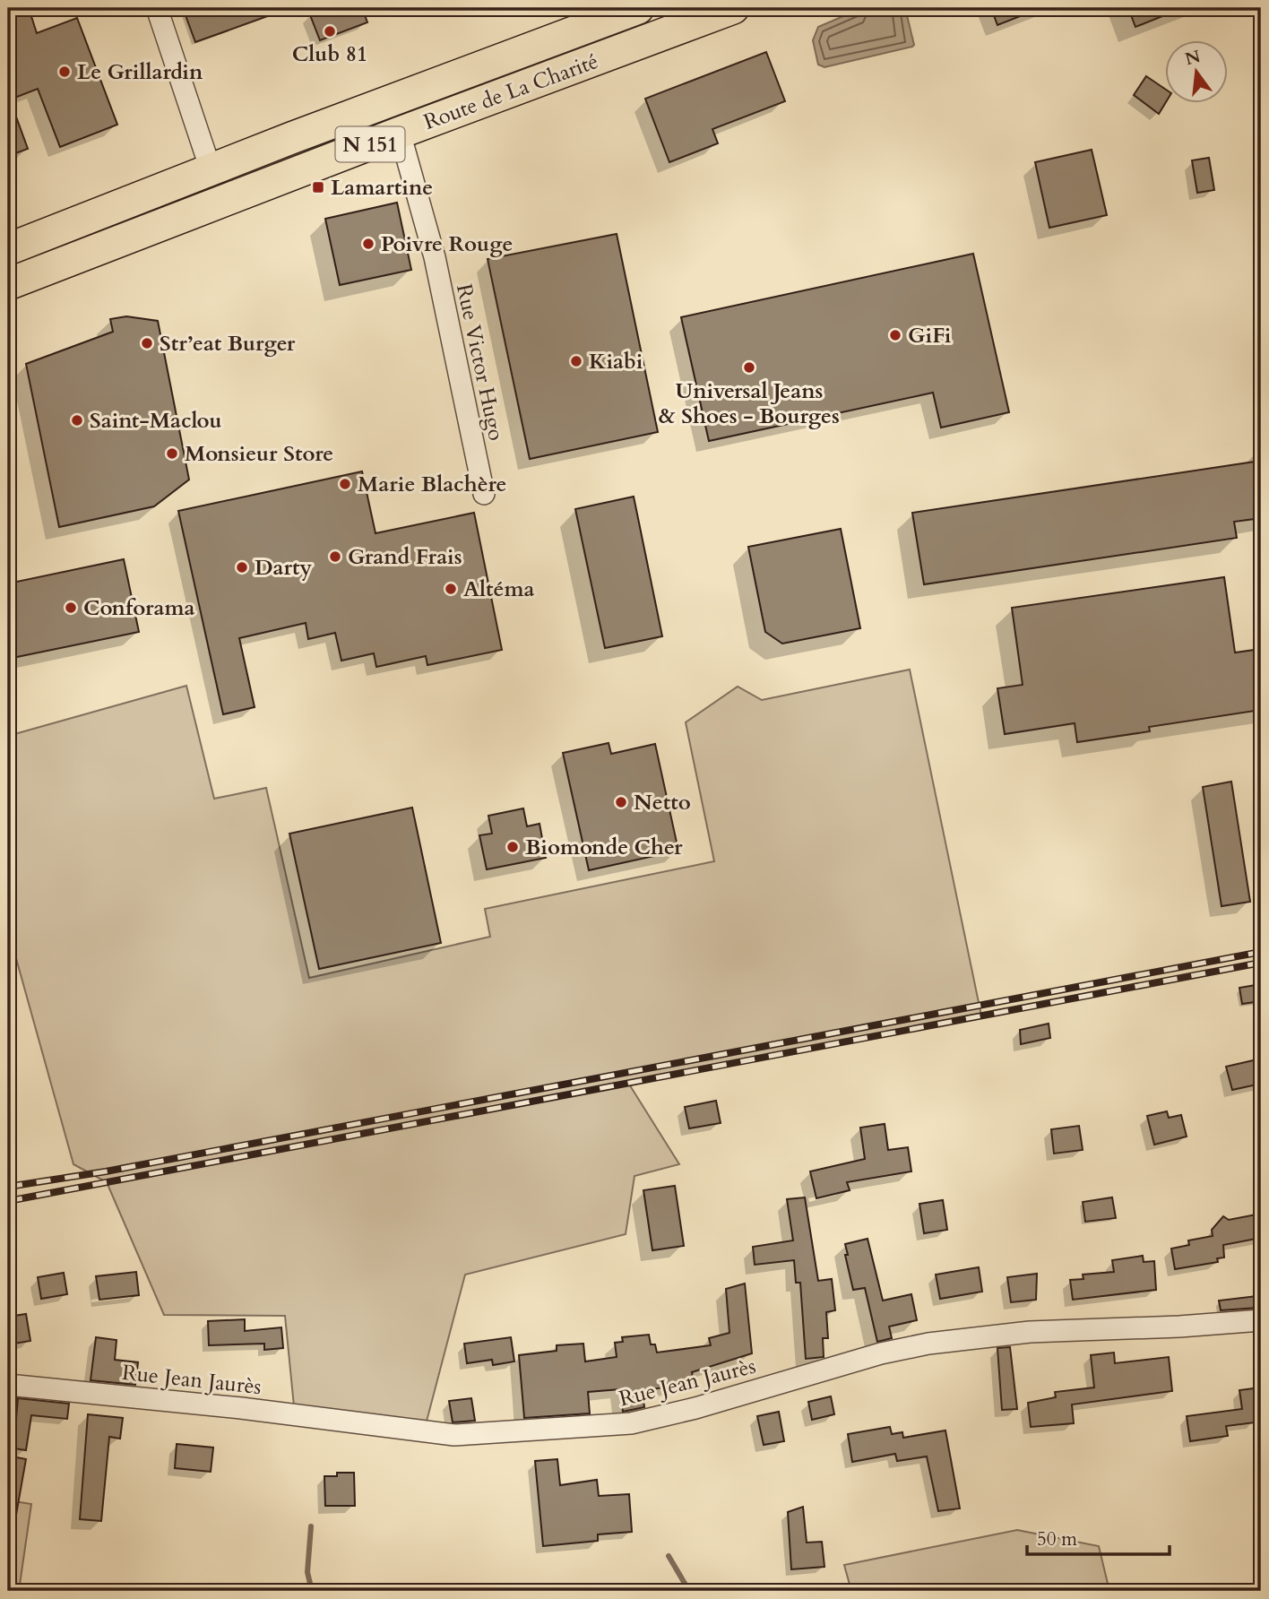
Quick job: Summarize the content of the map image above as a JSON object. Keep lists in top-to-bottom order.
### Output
{
  "streets": {
    "main road": ["Route de La Charité", "N 151"],
    "street": ["Rue Victor Hugo", "Rue Jean Jaurès"]
  },
  "crossings": [
    ["Route de La Charité", "Rue Victor Hugo"]
  ],
  "places": {
    "other": [
      "Club 81",
      "Le Grillardin",
      "Poivre Rouge",
      "GiFi",
      "Str’eat Burger",
      "Kiabi",
      "Universal Jeans & Shoes - Bourges",
      "Saint-Maclou",
      "Monsieur Store",
      "Marie Blachère",
      "Grand Frais",
      "Darty",
      "Altéma",
      "Conforama",
      "Netto",
      "Biomonde Cher"
    ],
    "transit": ["Lamartine"]
  },
  "scale_bar": "50 m",
  "north": "top"
}
